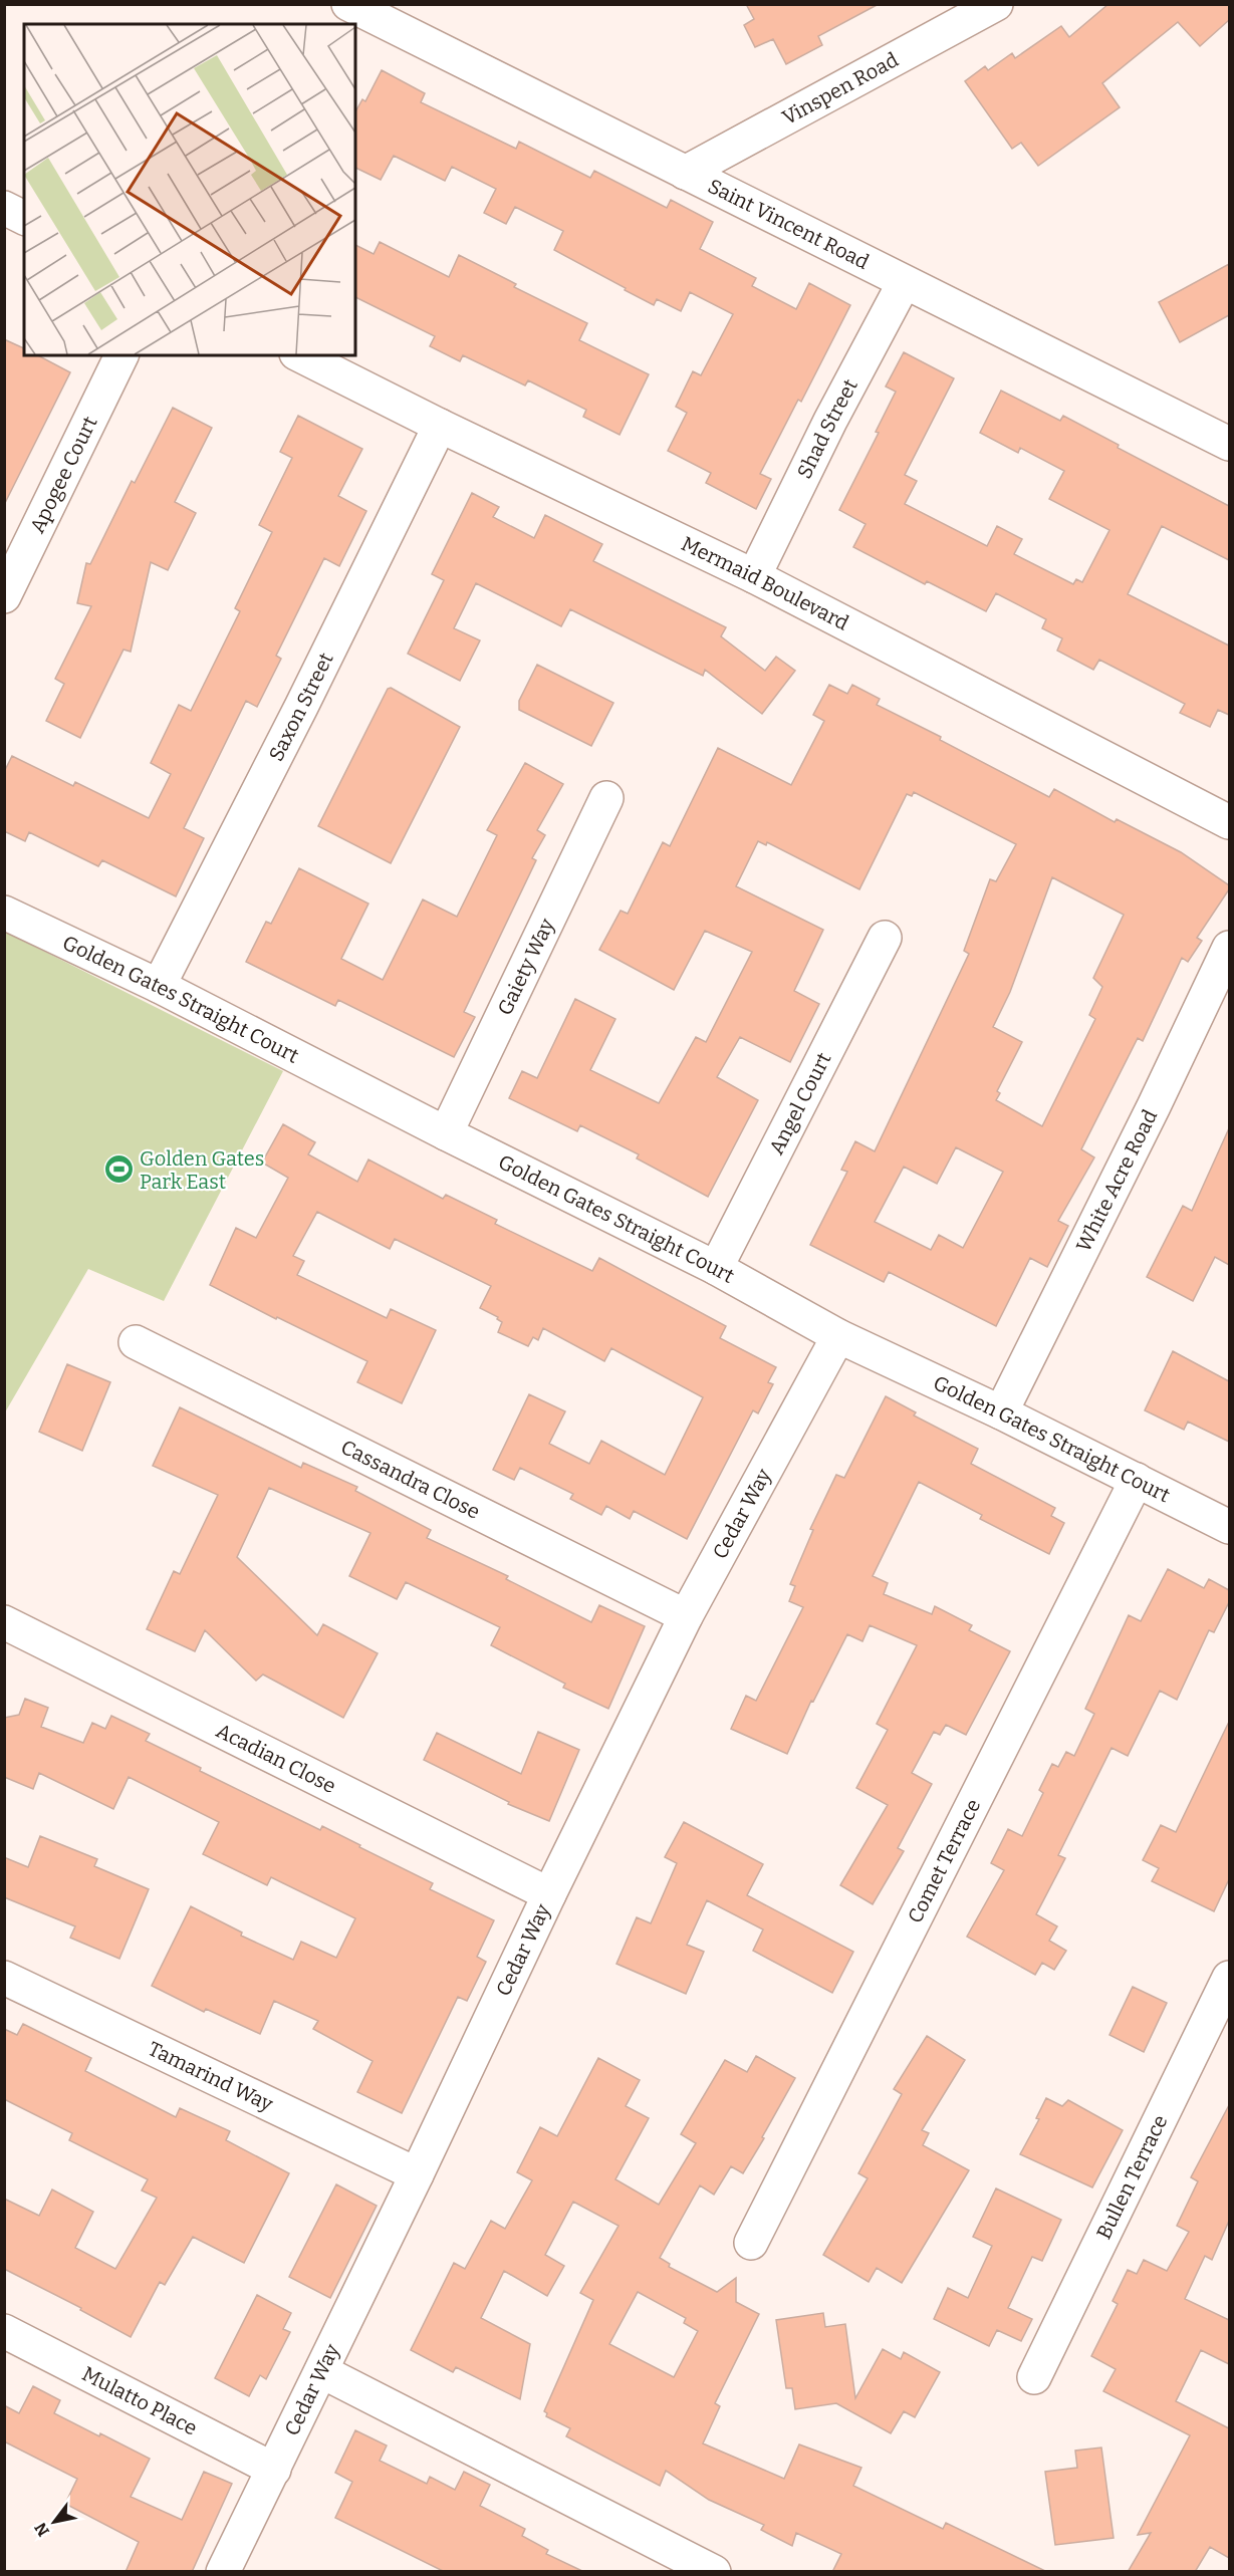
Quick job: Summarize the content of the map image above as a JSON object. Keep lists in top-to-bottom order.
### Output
{
  "streets": {
    "street": [
      "Vinspen Road",
      "Saint Vincent Road",
      "Shad Street",
      "Apogee Court",
      "Mermaid Boulevard",
      "Saxon Street",
      "Gaiety Way",
      "Golden Gates Straight Court",
      "Angel Court",
      "White Acre Road",
      "Cassandra Close",
      "Cedar Way",
      "Acadian Close",
      "Comet Terrace",
      "Tamarind Way",
      "Bullen Terrace",
      "Mulatto Place"
    ]
  },
  "crossings": [
    ["Vinspen Road", "Saint Vincent Road"],
    ["Saint Vincent Road", "Shad Street"],
    ["Shad Street", "Mermaid Boulevard"],
    ["Mermaid Boulevard", "Saxon Street"],
    ["Saxon Street", "Golden Gates Straight Court"],
    ["Gaiety Way", "Golden Gates Straight Court"],
    ["Golden Gates Straight Court", "Angel Court"],
    ["Golden Gates Straight Court", "White Acre Road"],
    ["Golden Gates Straight Court", "Cedar Way"],
    ["Golden Gates Straight Court", "Comet Terrace"],
    ["Cassandra Close", "Cedar Way"],
    ["Cedar Way", "Acadian Close"],
    ["Cedar Way", "Tamarind Way"],
    ["Cedar Way", "Mulatto Place"]
  ],
  "places": {
    "sports": ["Golden Gates Park East"]
  },
  "north": "bottom left"
}
